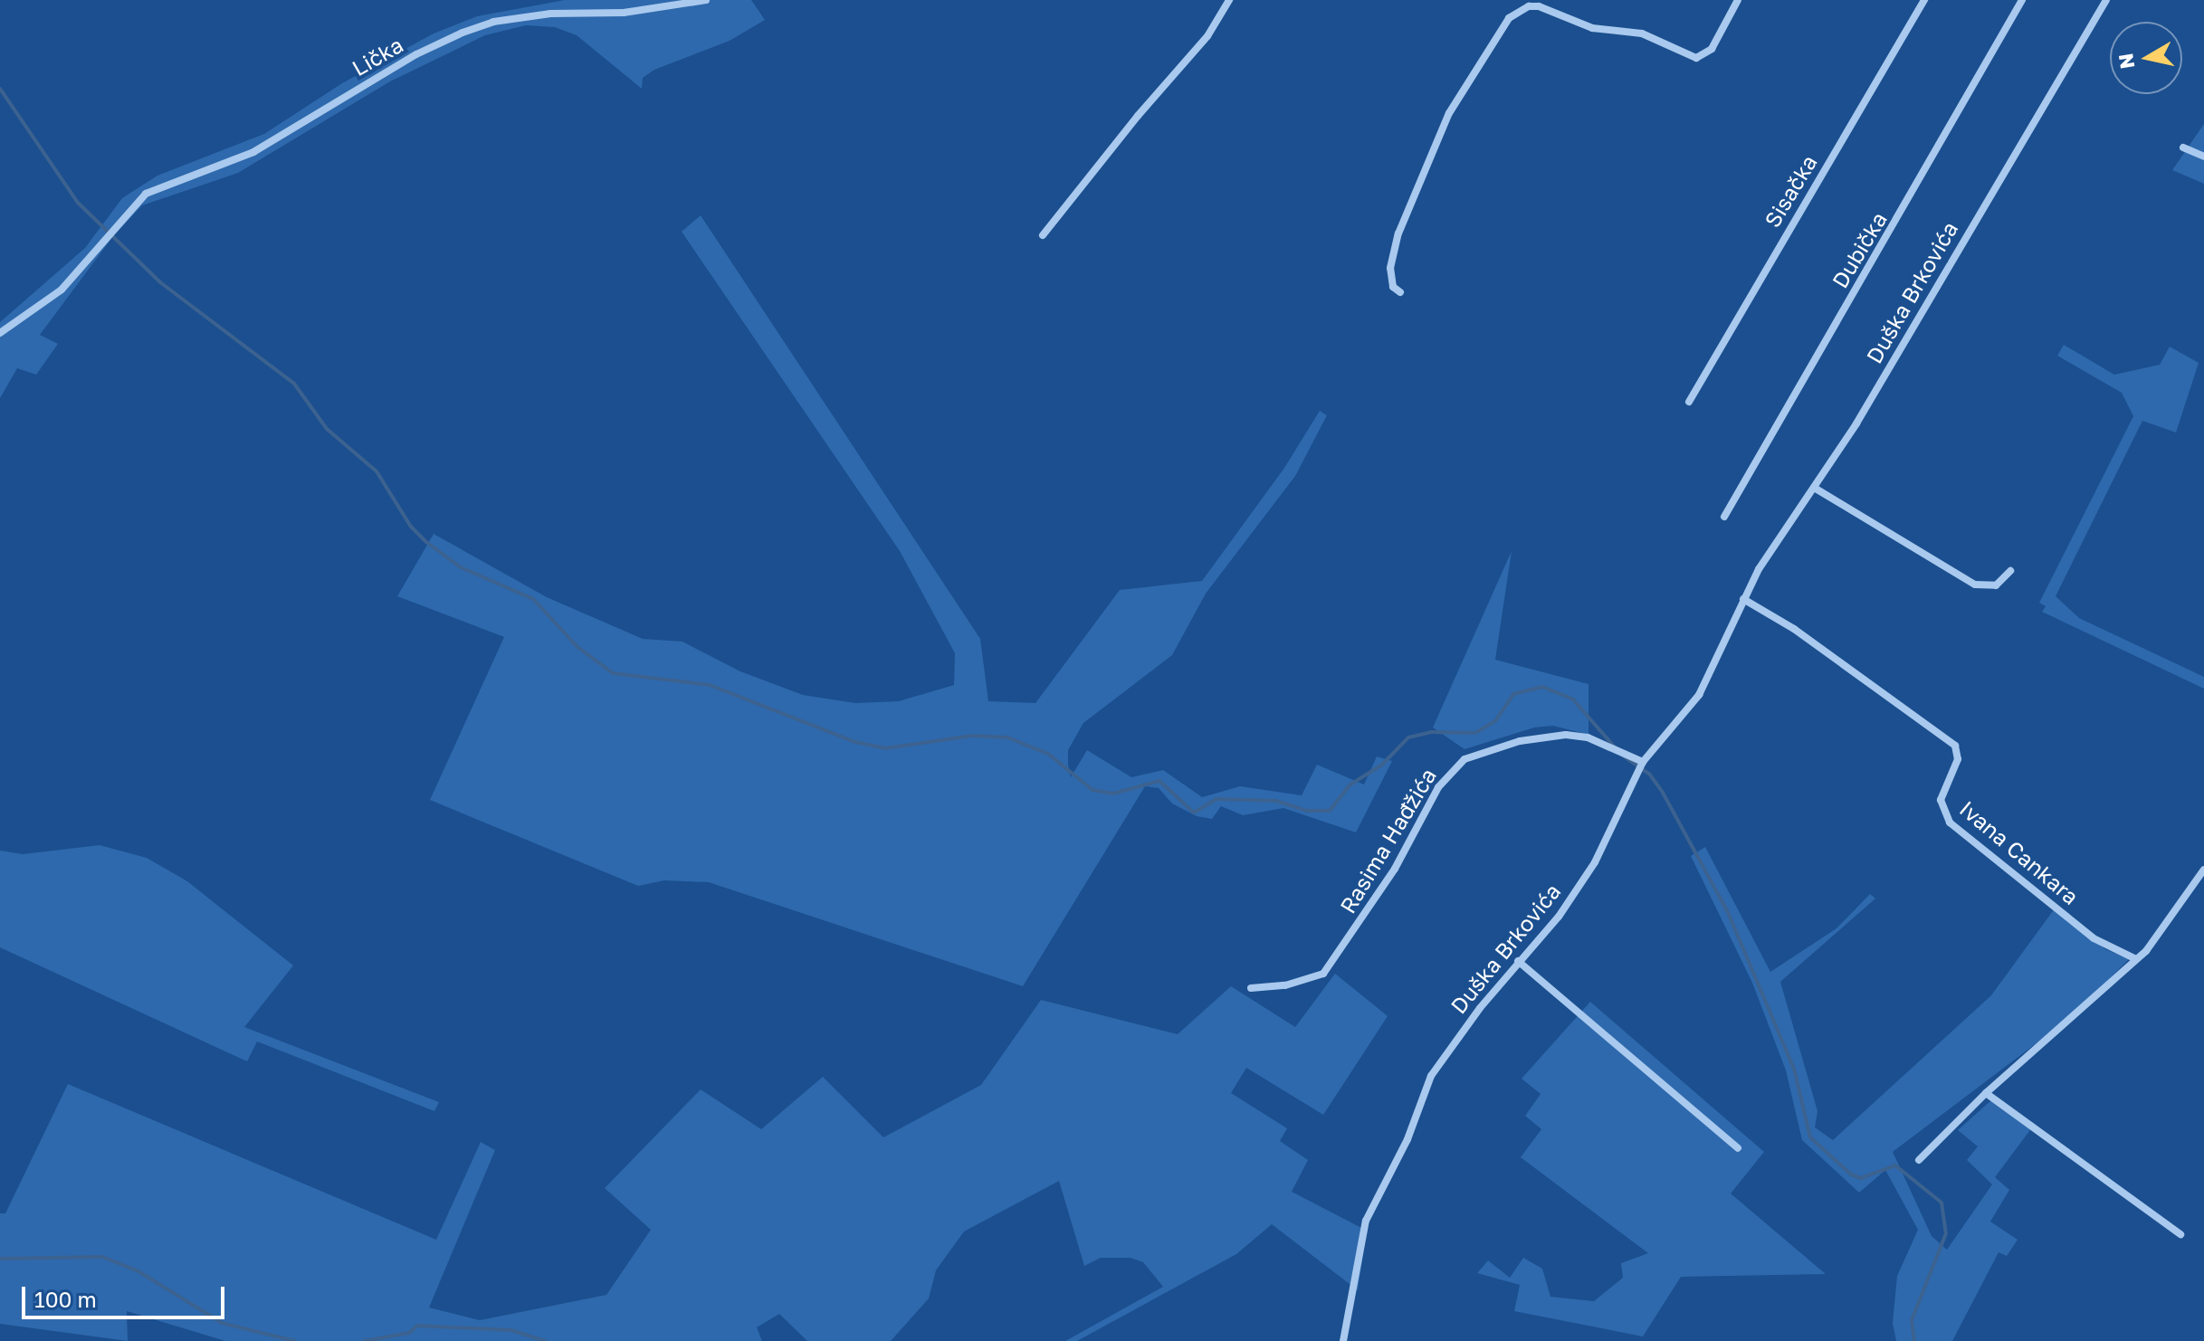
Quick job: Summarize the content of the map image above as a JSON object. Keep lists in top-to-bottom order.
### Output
{
  "streets": {
    "street": [
      "Lička",
      "Sisačka",
      "Dubička",
      "Duška Brkovića",
      "Rasima Hađžića",
      "Ivana Cankara"
    ]
  },
  "crossings": [
    ["Duška Brkovića", "Rasima Hađžića"],
    ["Duška Brkovića", "Ivana Cankara"]
  ],
  "scale_bar": "100 m",
  "north": "left"
}
